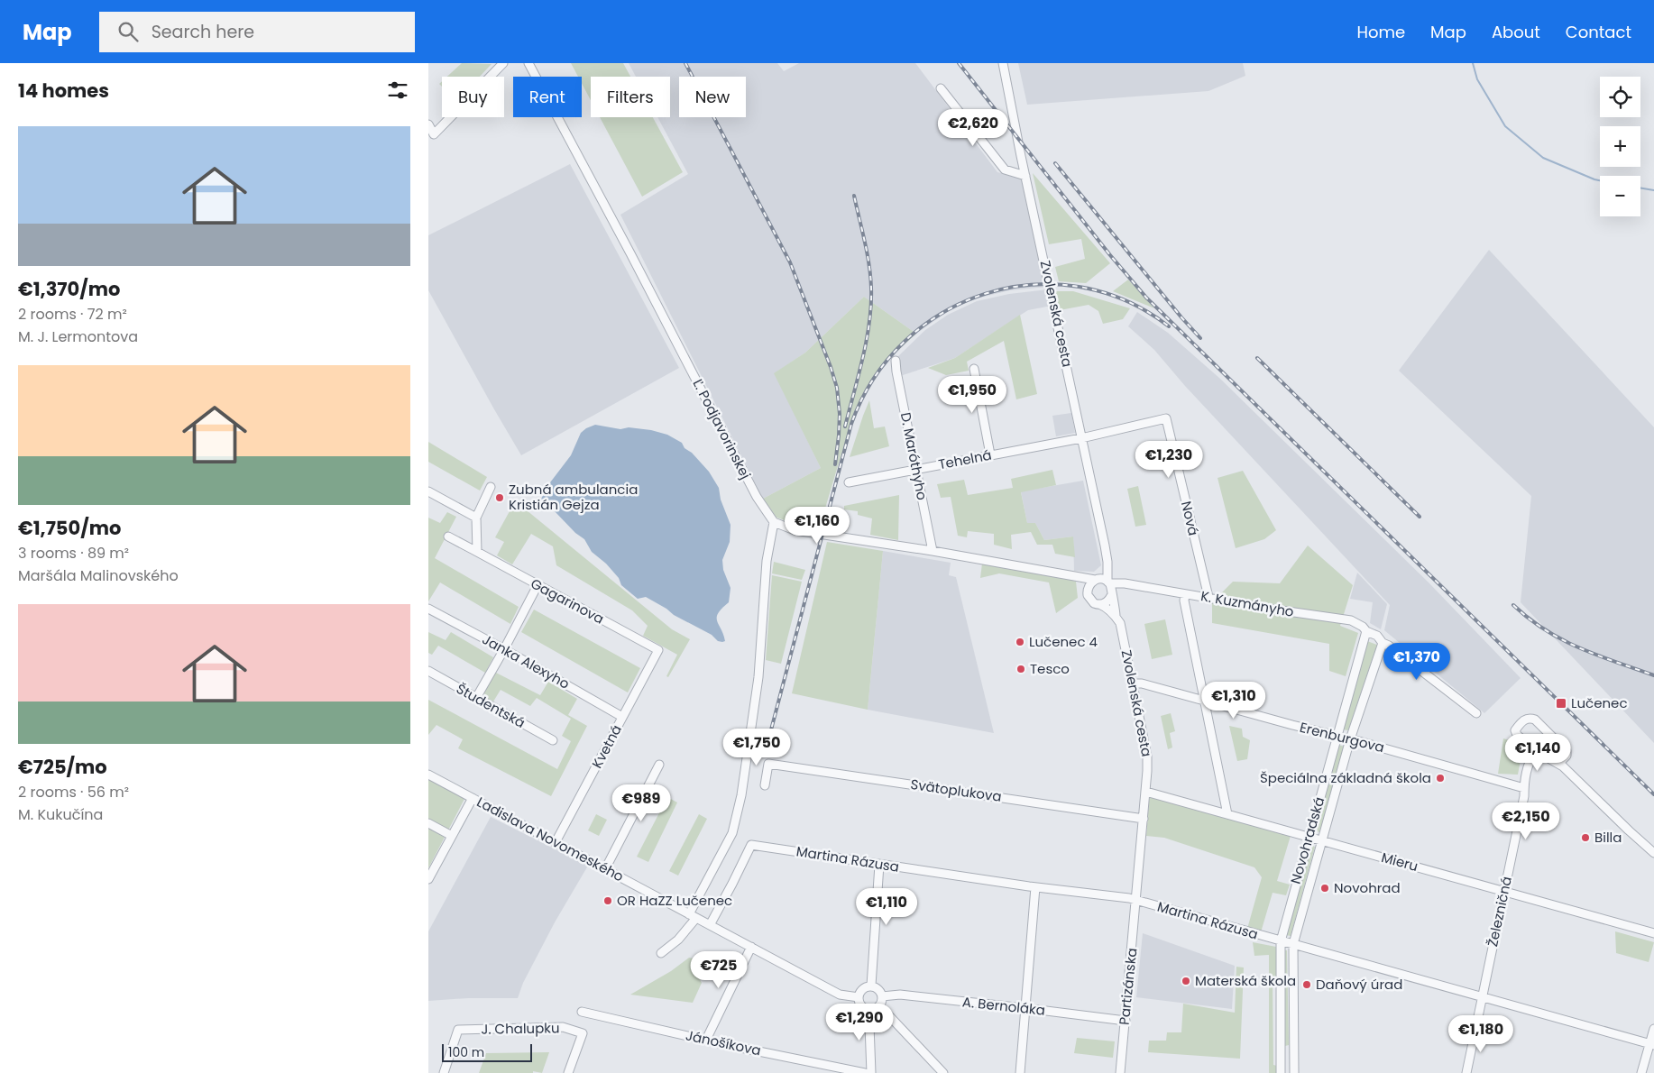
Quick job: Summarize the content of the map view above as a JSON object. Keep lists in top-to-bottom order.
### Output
{
  "streets": {
    "street": [
      "Zvolenská cesta",
      "Ľ. Podjavorinskej",
      "D. Maróthyho",
      "Tehelná",
      "Nová",
      "Gagarinova",
      "K. Kuzmányho",
      "Janka Alexyho",
      "Študentská",
      "Erenburgova",
      "Kvetná",
      "Svätoplukova",
      "Ladislava Novomeského",
      "Novohradská",
      "Martina Rázusa",
      "Mieru",
      "Železničná",
      "Partizánska",
      "A. Bernoláka",
      "J. Chalupku",
      "Jánošíkova"
    ]
  },
  "crossings": [
    ["Zvolenská cesta", "Tehelná"],
    ["Zvolenská cesta", "Nová"],
    ["Zvolenská cesta", "K. Kuzmányho"],
    ["Zvolenská cesta", "Erenburgova"],
    ["Zvolenská cesta", "Svätoplukova"],
    ["Zvolenská cesta", "Martina Rázusa"],
    ["Zvolenská cesta", "Mieru"],
    ["Zvolenská cesta", "Partizánska"],
    ["D. Maróthyho", "Tehelná"],
    ["Tehelná", "Nová"],
    ["Nová", "K. Kuzmányho"],
    ["Gagarinova", "Kvetná"],
    ["K. Kuzmányho", "Novohradská"],
    ["Janka Alexyho", "Kvetná"],
    ["Erenburgova", "Novohradská"],
    ["Erenburgova", "Železničná"],
    ["Kvetná", "Ladislava Novomeského"],
    ["Ladislava Novomeského", "Martina Rázusa"],
    ["Ladislava Novomeského", "A. Bernoláka"],
    ["Novohradská", "Martina Rázusa"],
    ["Novohradská", "Mieru"],
    ["Martina Rázusa", "Železničná"],
    ["Martina Rázusa", "Partizánska"],
    ["Mieru", "Železničná"],
    ["Partizánska", "A. Bernoláka"]
  ],
  "places": {
    "other": [
      "Zubná ambulancia Kristián Gejza",
      "Lučenec 4",
      "Tesco",
      "Špeciálna základná škola",
      "Billa",
      "Novohrad",
      "OR HaZZ Lučenec",
      "Materská škola",
      "Daňový úrad"
    ],
    "transit": ["Lučenec"]
  },
  "scale_bar": "100 m",
  "page": {
    "header": "Map",
    "search": "Search here",
    "nav": [
      "Home",
      "Map",
      "About",
      "Contact"
    ],
    "heading": "14 homes",
    "map_buttons": ["+", "−"],
    "chip": [
      "Buy",
      "Rent",
      "Filters",
      "New"
    ],
    "price": [
      "€2,620",
      "€1,950",
      "€1,230",
      "€1,160",
      "€1,370",
      "€1,310",
      "€1,750",
      "€1,140",
      "€989",
      "€2,150",
      "€1,110",
      "€725",
      "€1,290",
      "€1,180"
    ],
    "list": [
      {
        "name": "€1,370/mo",
        "note": "2 rooms · 72 m² · M. J. Lermontova"
      },
      {
        "name": "€1,750/mo",
        "note": "3 rooms · 89 m² · Maršála Malinovského"
      },
      {
        "name": "€725/mo",
        "note": "2 rooms · 56 m² · M. Kukučína"
      }
    ],
    "scale": "100 m"
  }
}
